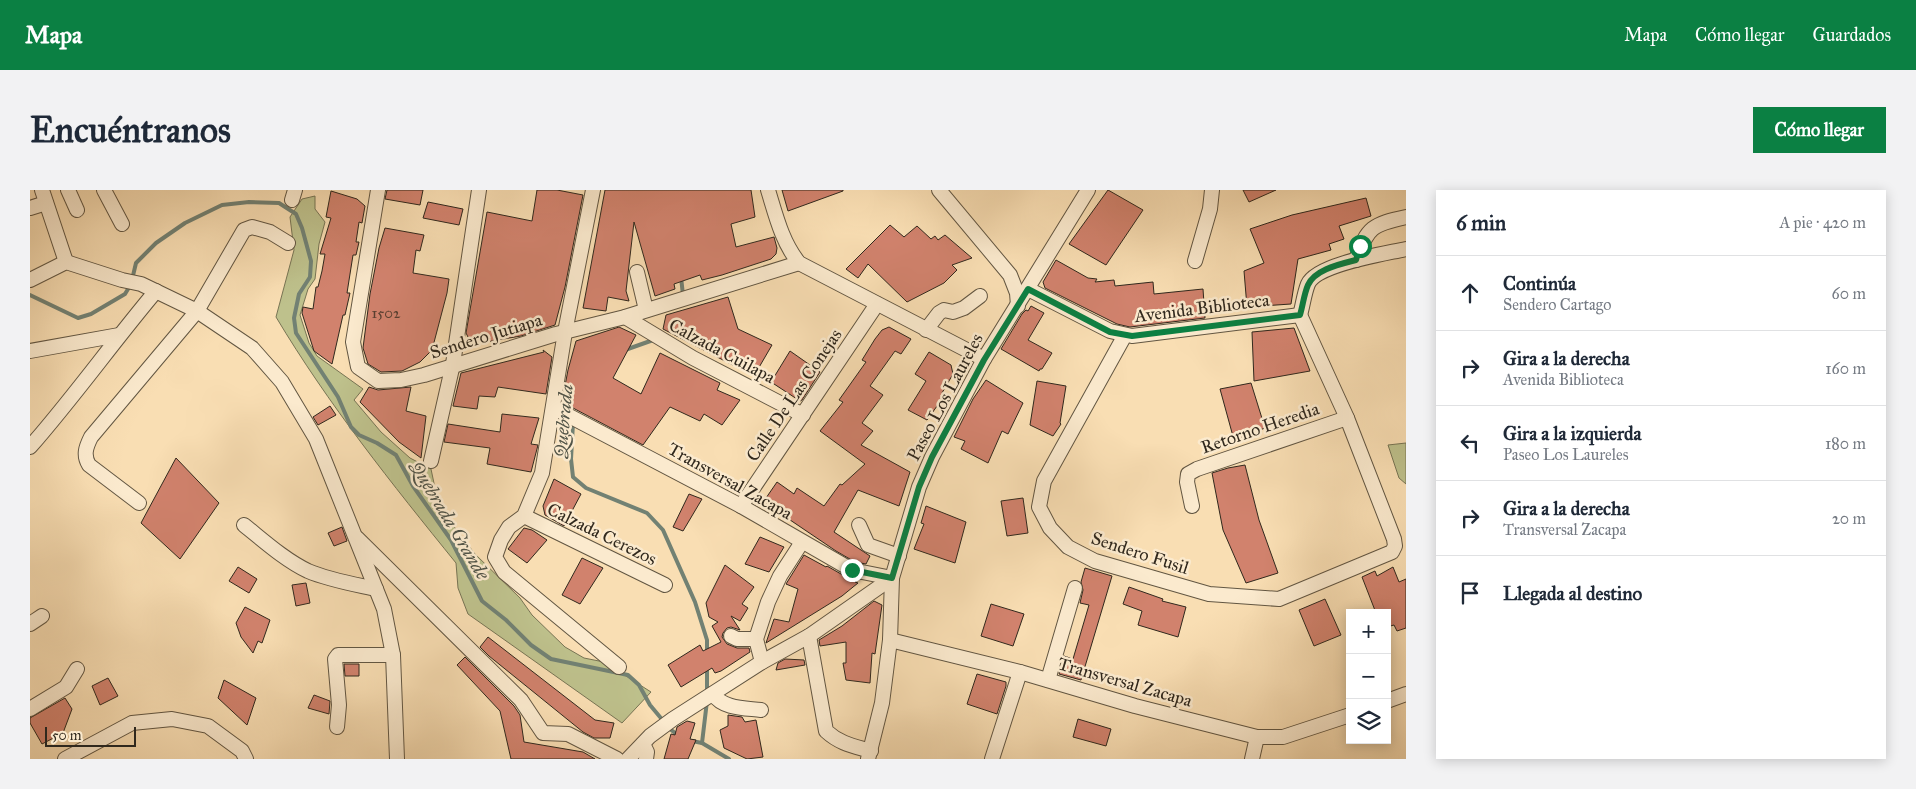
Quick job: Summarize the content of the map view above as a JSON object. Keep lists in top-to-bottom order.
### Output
{
  "streets": {
    "street": [
      "Avenida Biblioteca",
      "Sendero Jutiapa",
      "Calzada Cuilapa",
      "Calle De Las Conejas",
      "Paseo Los Laureles",
      "Retorno Heredia",
      "Transversal Zacapa",
      "Calzada Cerezos",
      "Sendero Fusil"
    ]
  },
  "crossings": [
    ["Avenida Biblioteca", "Paseo Los Laureles"],
    ["Avenida Biblioteca", "Sendero Fusil"],
    ["Sendero Jutiapa", "Calzada Cuilapa"],
    ["Calzada Cuilapa", "Calle De Las Conejas"],
    ["Calle De Las Conejas", "Transversal Zacapa"],
    ["Paseo Los Laureles", "Transversal Zacapa"],
    ["Retorno Heredia", "Sendero Fusil"]
  ],
  "water": ["Quebrada", "Quebrada Grande"],
  "house_numbers": ["1502"],
  "scale_bar": "50 m",
  "page": {
    "header": "Mapa",
    "nav": ["Mapa", "Cómo llegar", "Guardados"],
    "buttons": "Cómo llegar",
    "title": "Encuéntranos",
    "heading": ["6 min", "A pie · 420 m"],
    "list": [
      ["Continúa", "Sendero Cartago", "60 m"],
      ["Gira a la derecha", "Avenida Biblioteca", "160 m"],
      ["Gira a la izquierda", "Paseo Los Laureles", "180 m"],
      ["Gira a la derecha", "Transversal Zacapa", "20 m"],
      "Llegada al destino"
    ],
    "map_buttons": ["+", "−"],
    "scale": "50 m"
  }
}
